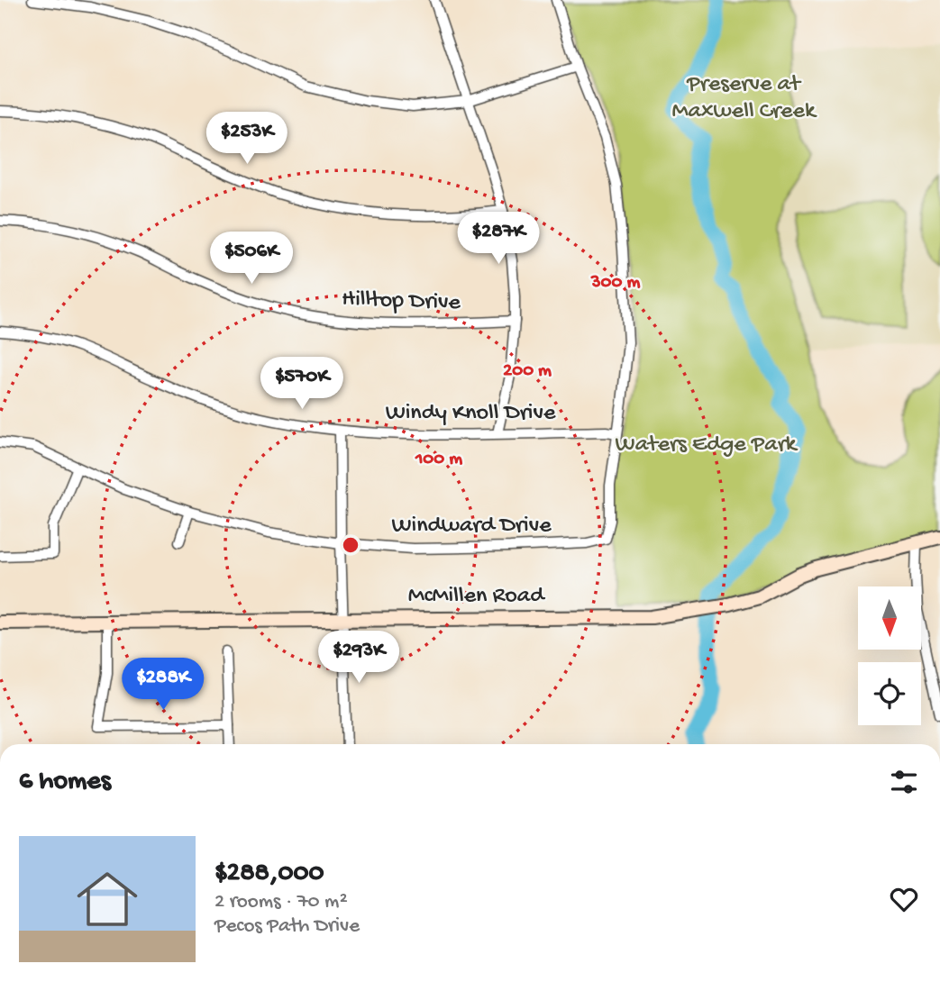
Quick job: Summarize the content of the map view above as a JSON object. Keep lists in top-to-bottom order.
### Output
{
  "streets": {
    "street": [
      "Hilltop Drive",
      "Windy Knoll Drive",
      "Windward Drive",
      "McMillen Road"
    ]
  },
  "crossings": [
    ["Windy Knoll Drive", "Windward Drive"]
  ],
  "parks": ["Preserve at Maxwell Creek", "Waters Edge Park"],
  "north": "bottom",
  "page": {
    "price": [
      "$253K",
      "$287K",
      "$506K",
      "$570K",
      "$293K",
      "$288K"
    ],
    "heading": "6 homes",
    "list": [
      {
        "name": "$288,000",
        "note": "2 rooms · 70 m² · Pecos Path Drive"
      }
    ]
  },
  "rings": ["300 m", "200 m", "100 m"]
}
